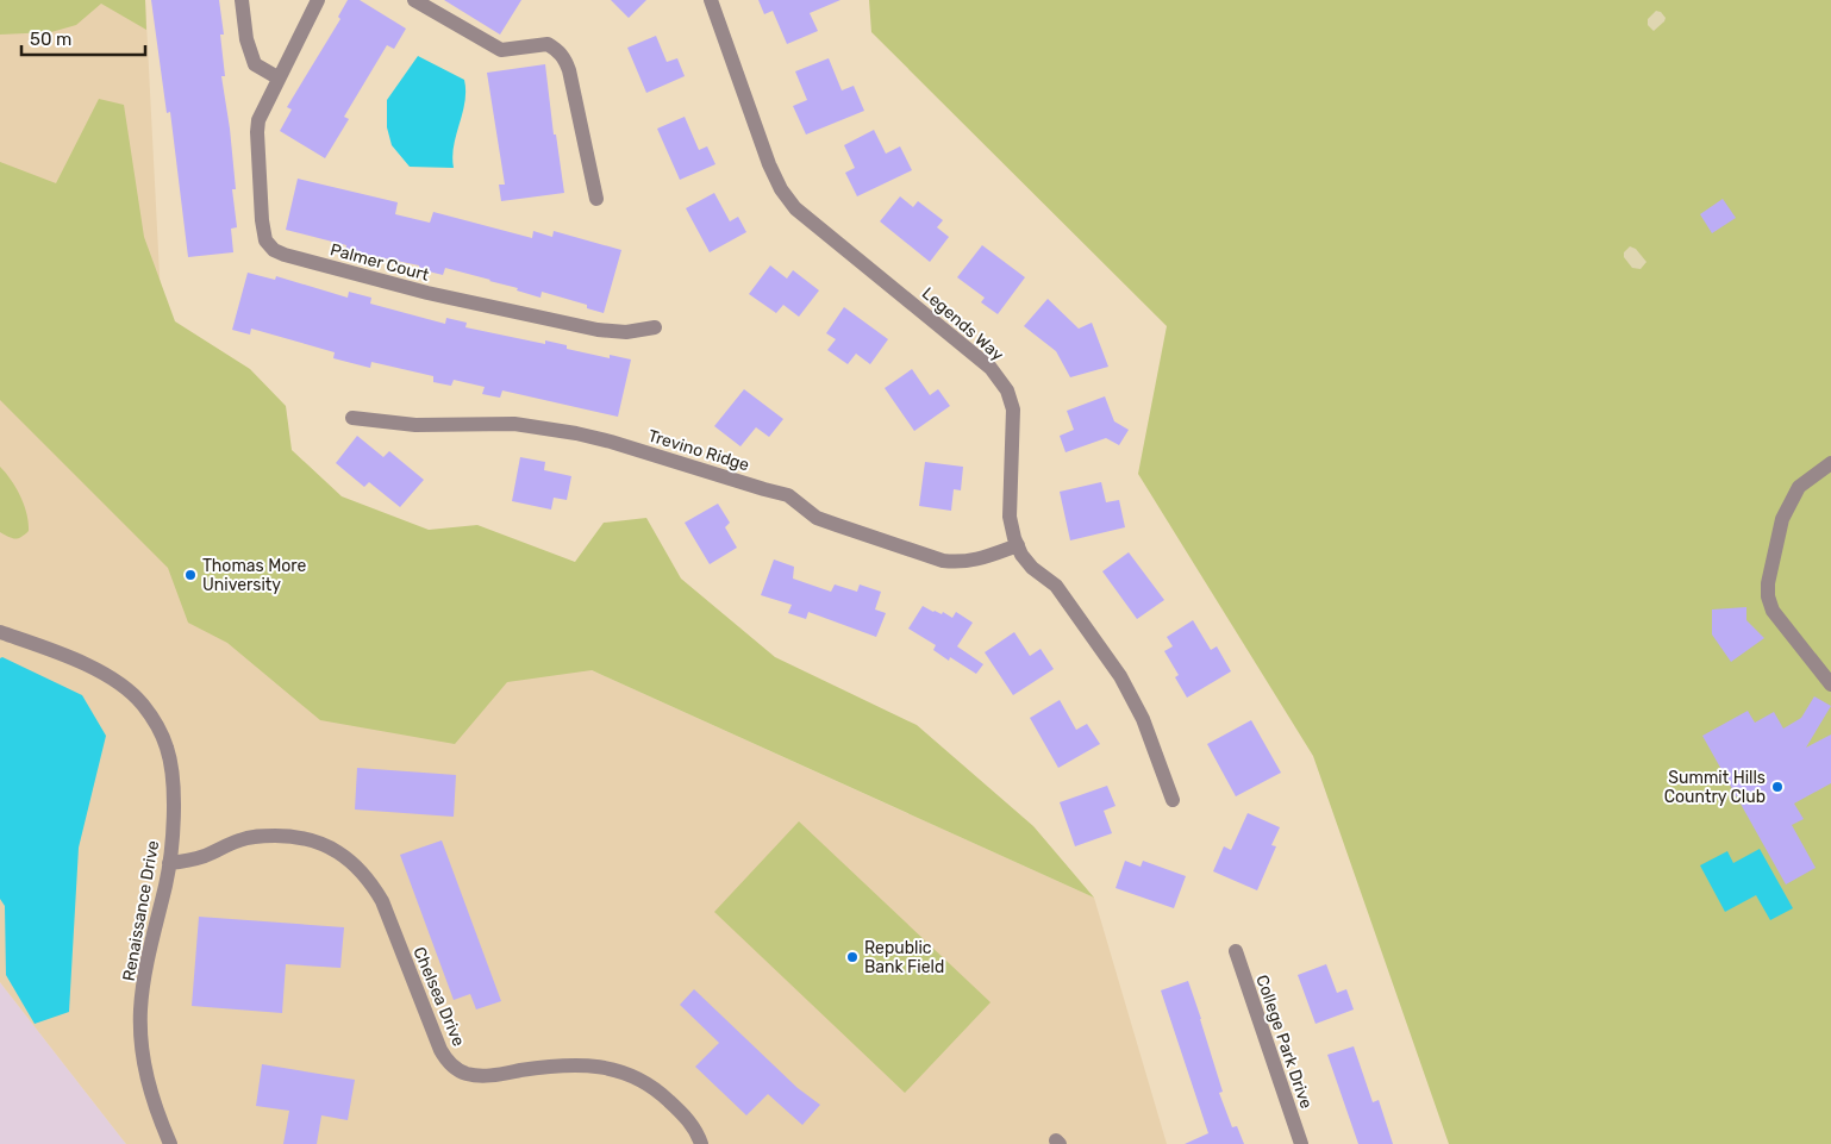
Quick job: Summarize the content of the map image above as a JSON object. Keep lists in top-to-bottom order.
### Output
{
  "streets": {
    "street": [
      "Palmer Court",
      "Legends Way",
      "Trevino Ridge",
      "Renaissance Drive",
      "Chelsea Drive",
      "College Park Drive"
    ]
  },
  "crossings": [
    ["Legends Way", "Trevino Ridge"],
    ["Renaissance Drive", "Chelsea Drive"]
  ],
  "places": ["Thomas More University", "Summit Hills Country Club", "Republic Bank Field"],
  "scale_bar": "50 m"
}
